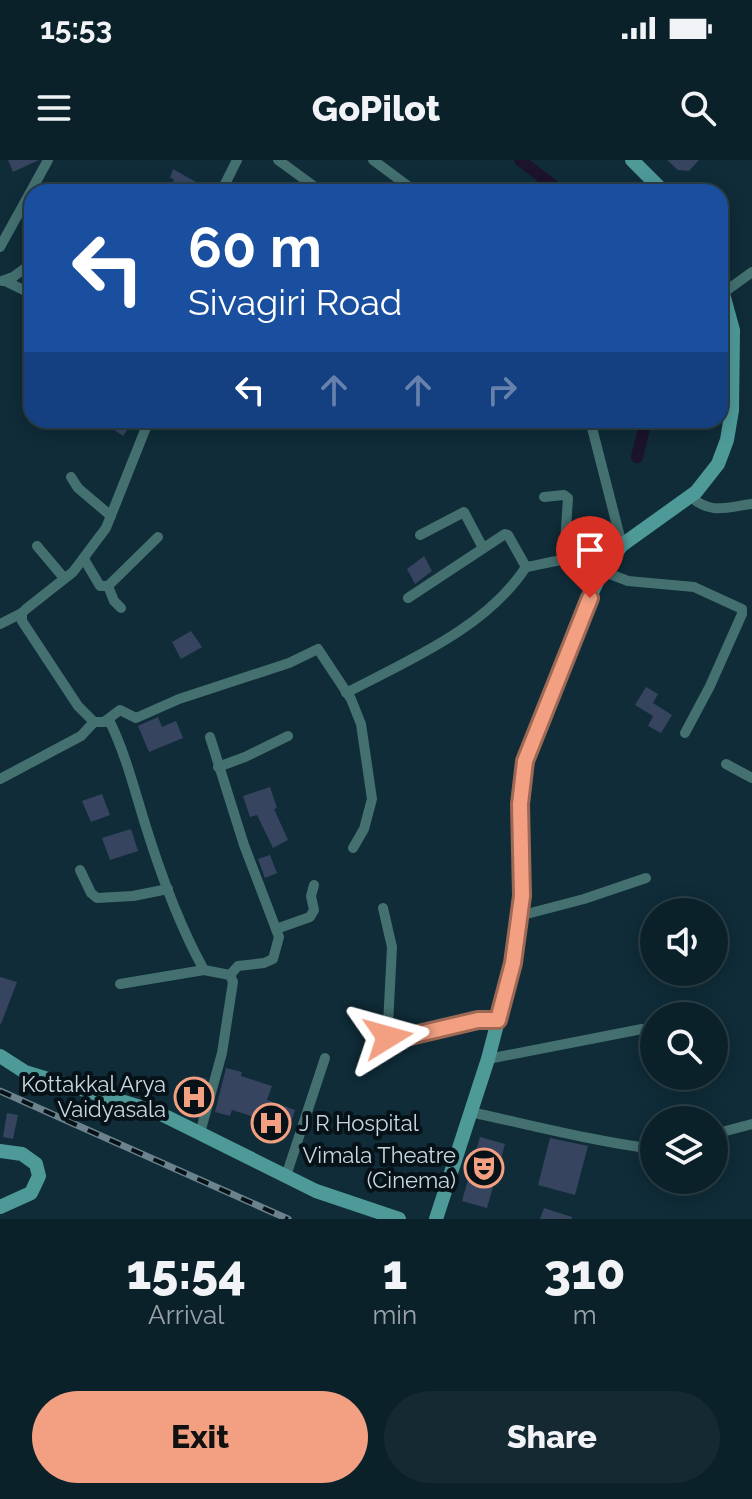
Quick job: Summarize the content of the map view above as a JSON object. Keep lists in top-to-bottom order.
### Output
{
  "places": {
    "hospital": ["Kottakkal Arya Vaidyasala", "J R Hospital"],
    "theatre": ["Vimala Theatre (Cinema)"]
  },
  "page": {
    "status": "15:53",
    "header": "GoPilot",
    "turn": ["60 m", "Sivagiri Road"],
    "eta": [
      "15:54",
      "Arrival",
      "1",
      "min",
      "310",
      "m"
    ],
    "buttons": ["Exit", "Share"]
  }
}
